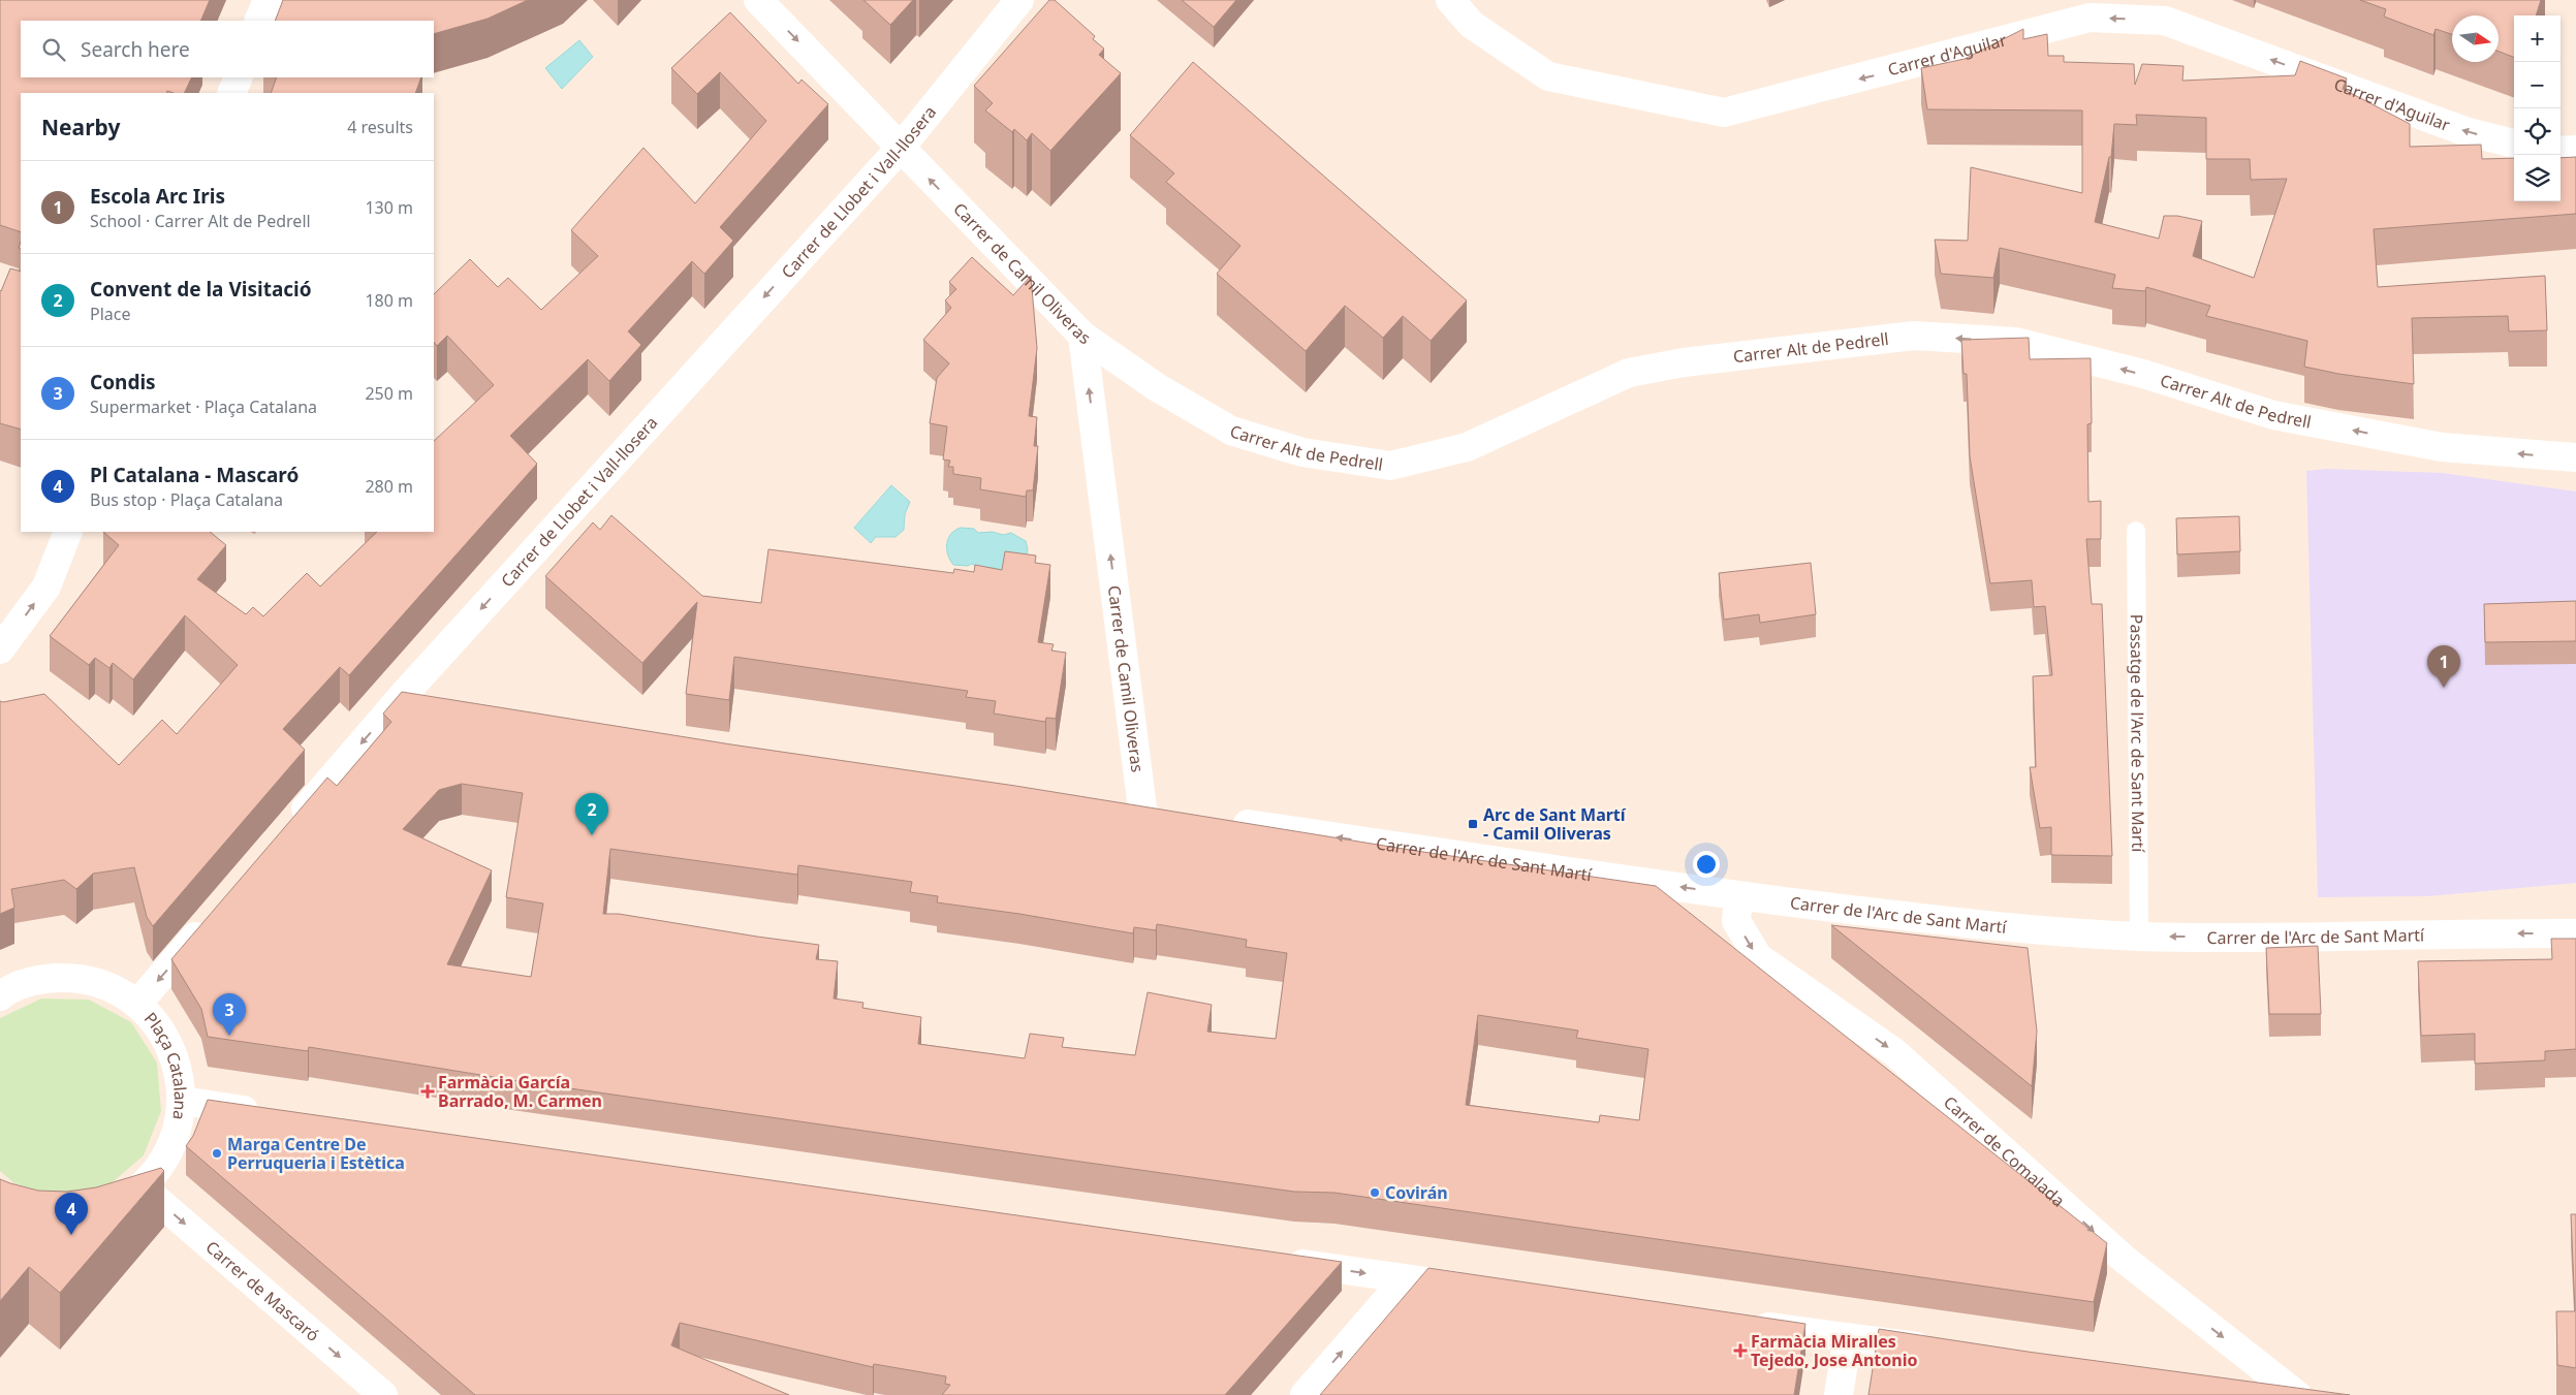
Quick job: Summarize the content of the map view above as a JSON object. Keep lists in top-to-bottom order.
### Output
{
  "streets": {
    "street": [
      "Carrer d'Aguilar",
      "Carrer de Llobet i Vall-llosera",
      "Carrer de Camil Oliveras",
      "Carrer Alt de Pedrell",
      "Carrer de l'Arc de Sant Martí",
      "Plaça Catalana",
      "Carrer de Comalada",
      "Carrer de Mascaró"
    ],
    "lane": ["Passatge de l'Arc de Sant Martí"]
  },
  "crossings": [
    ["Carrer de Llobet i Vall-llosera", "Carrer de Camil Oliveras"],
    ["Carrer de Camil Oliveras", "Carrer Alt de Pedrell"],
    ["Passatge de l'Arc de Sant Martí", "Carrer de l'Arc de Sant Martí"],
    ["Carrer de l'Arc de Sant Martí", "Carrer de Comalada"],
    ["Plaça Catalana", "Carrer de Mascaró"]
  ],
  "one_way": [
    "Carrer d'Aguilar",
    "Carrer de Llobet i Vall-llosera",
    "Carrer Alt de Pedrell",
    "Carrer de l'Arc de Sant Martí",
    "Carrer de Comalada",
    "Carrer de Mascaró"
  ],
  "places": {
    "transit": ["Arc de Sant Martí - Camil Oliveras"],
    "health": ["Farmàcia García Barrado, M. Carmen", "Farmàcia Miralles Tejedo, Jose Antonio"],
    "other": ["Marga Centre De Perruqueria i Estètica", "Covirán"]
  },
  "north": "right",
  "page": {
    "map_buttons": ["+", "−"],
    "search": "Search here",
    "heading": ["Nearby", "4 results"],
    "list": [
      {
        "mark": "1",
        "name": "Escola Arc Iris",
        "note": "School · Carrer Alt de Pedrell",
        "value": "130 m"
      },
      {
        "mark": "2",
        "name": "Convent de la Visitació",
        "note": "Place",
        "value": "180 m"
      },
      {
        "mark": "3",
        "name": "Condis",
        "note": "Supermarket · Plaça Catalana",
        "value": "250 m"
      },
      {
        "mark": "4",
        "name": "Pl Catalana - Mascaró",
        "note": "Bus stop · Plaça Catalana",
        "value": "280 m"
      }
    ],
    "pins": [
      "1",
      "2",
      "3",
      "4"
    ]
  }
}
